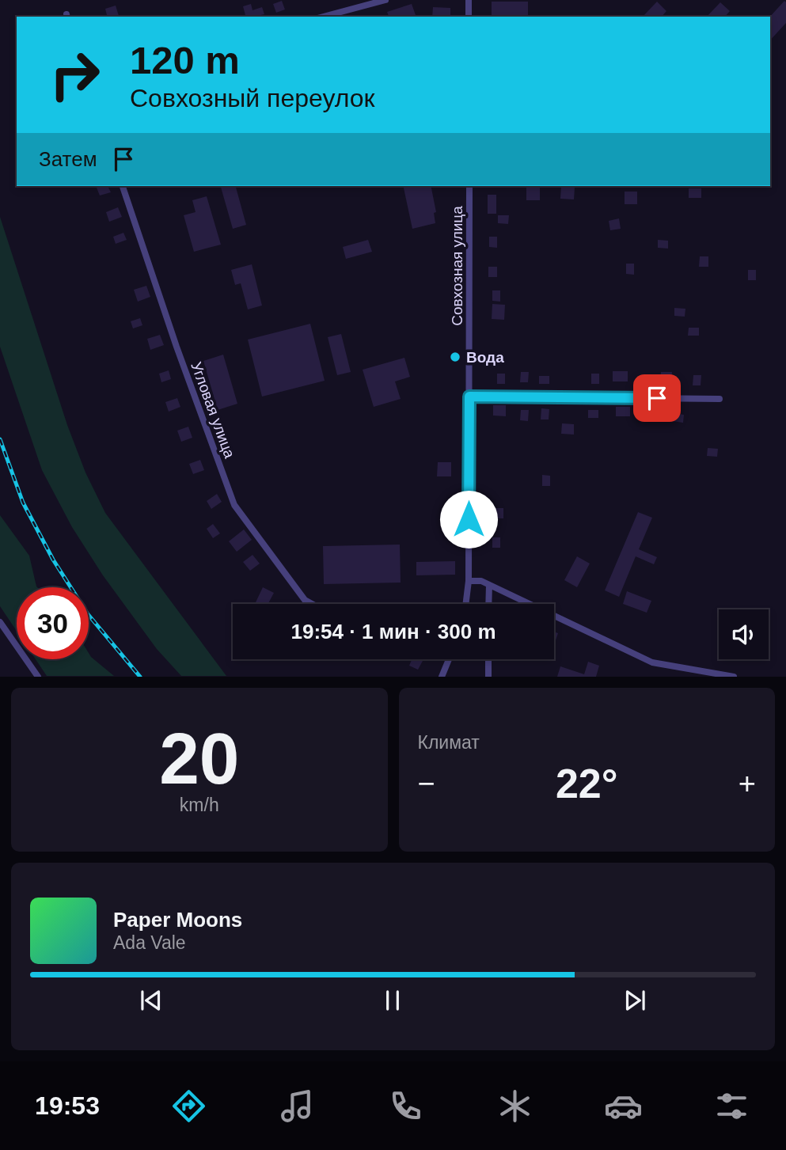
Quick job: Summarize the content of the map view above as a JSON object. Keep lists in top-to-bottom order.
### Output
{
  "streets": {
    "street": ["Совхозная улица", "Угловая улица"]
  },
  "places": ["Вода"],
  "page": {
    "turn": ["120 m", "Совхозный переулок"],
    "then": "Затем",
    "limit": "30",
    "trip": "19:54 · 1 мин · 300 m",
    "tile": [
      ["20", "km/h"],
      "Климат"
    ],
    "heat": ["−", "22°", "+"],
    "song": ["Paper Moons", "Ada Vale"],
    "tabs": "19:53"
  }
}
